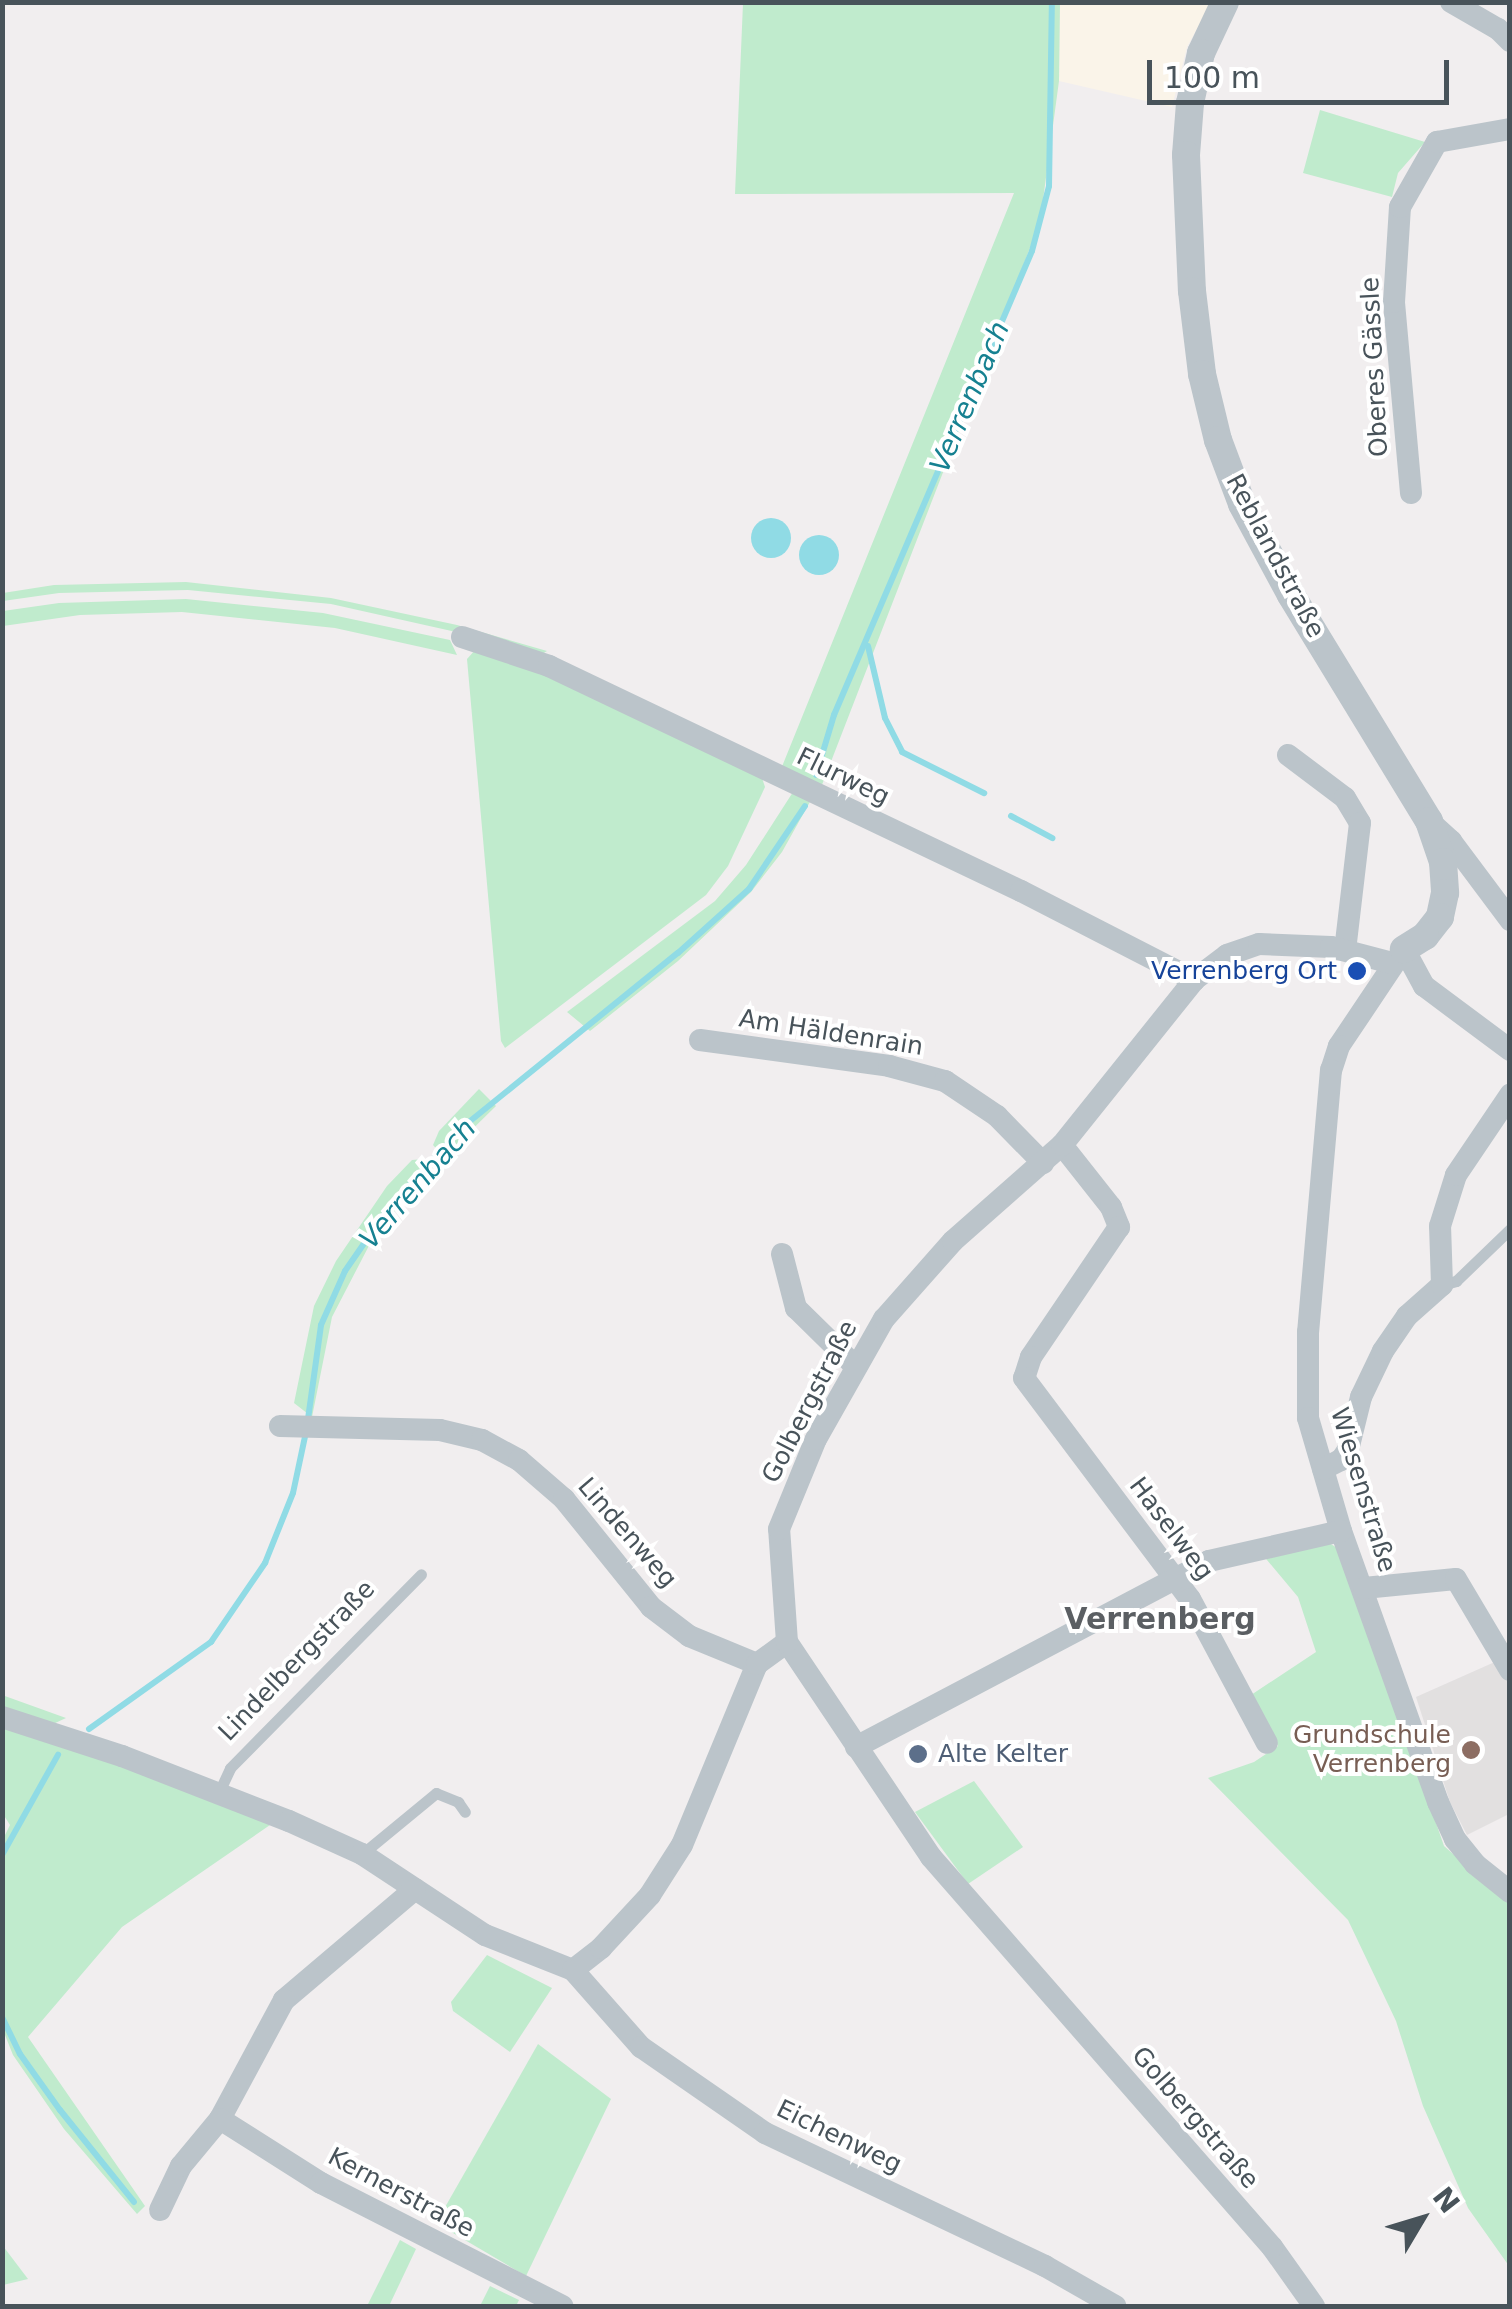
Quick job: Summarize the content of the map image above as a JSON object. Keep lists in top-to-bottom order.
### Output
{
  "streets": {
    "street": [
      "Oberes Gässle",
      "Reblandstraße",
      "Flurweg",
      "Am Häldenrain",
      "Golbergstraße",
      "Wiesenstraße",
      "Haselweg",
      "Lindenweg",
      "Eichenweg",
      "Kernerstraße"
    ],
    "lane": ["Lindelbergstraße"]
  },
  "crossings": [
    ["Reblandstraße", "Golbergstraße"],
    ["Reblandstraße", "Wiesenstraße"],
    ["Flurweg", "Golbergstraße"],
    ["Am Häldenrain", "Golbergstraße"],
    ["Golbergstraße", "Wiesenstraße"],
    ["Golbergstraße", "Haselweg"]
  ],
  "districts": ["Verrenberg"],
  "water": ["Verrenbach"],
  "places": ["Verrenberg Ort", "Grundschule Verrenberg", "Alte Kelter"],
  "scale_bar": "100 m",
  "north": "top right"
}
